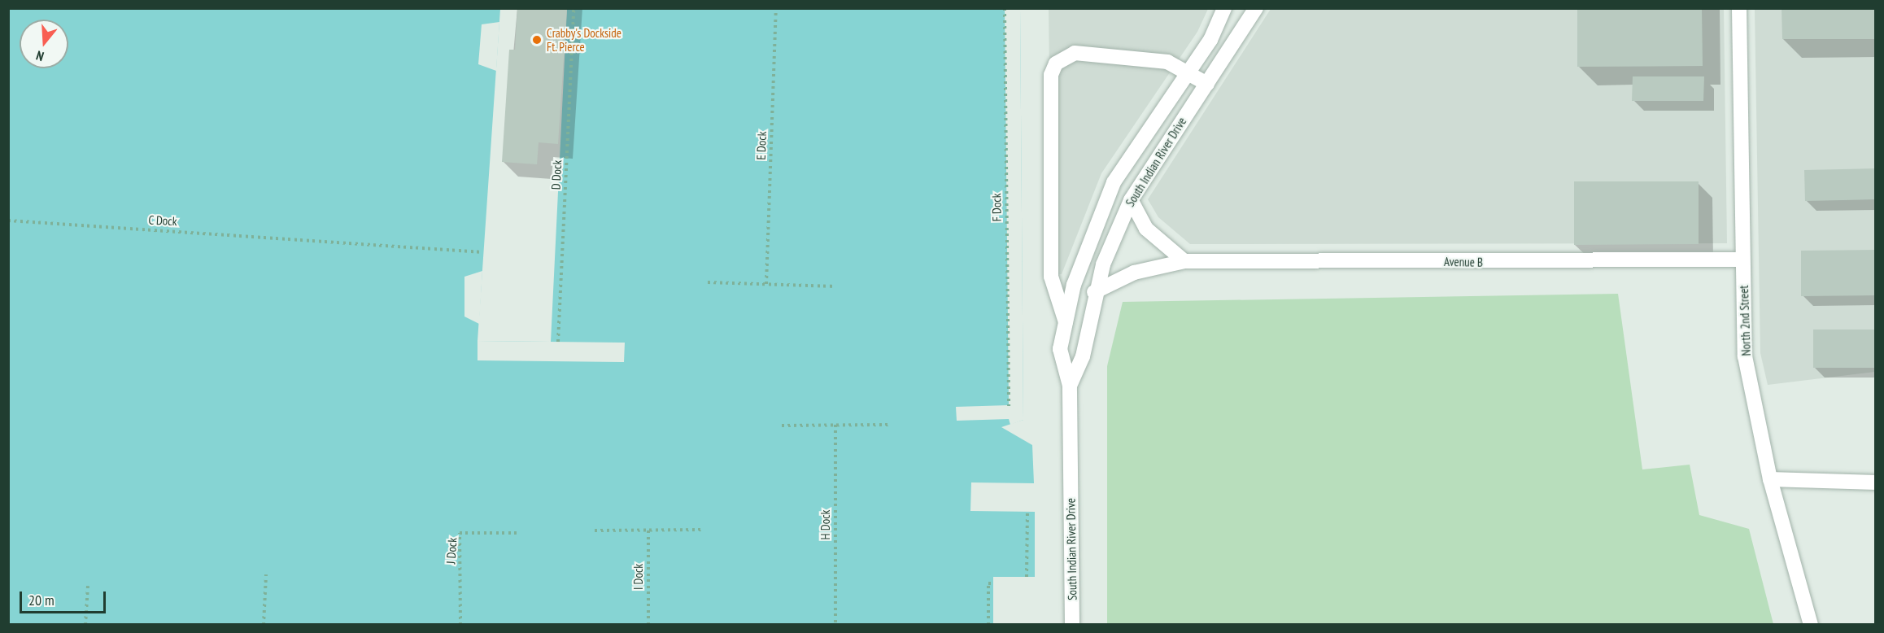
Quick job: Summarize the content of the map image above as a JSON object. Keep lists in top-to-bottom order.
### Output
{
  "streets": {
    "street": ["South Indian River Drive", "Avenue B", "North 2nd Street"],
    "path": [
      "E Dock",
      "D Dock",
      "F Dock",
      "C Dock",
      "H Dock",
      "J Dock",
      "I Dock"
    ]
  },
  "crossings": [
    ["South Indian River Drive", "Avenue B"],
    ["Avenue B", "North 2nd Street"]
  ],
  "places": ["Crabby's Dockside Ft. Pierce"],
  "scale_bar": "20 m",
  "north": "bottom"
}
